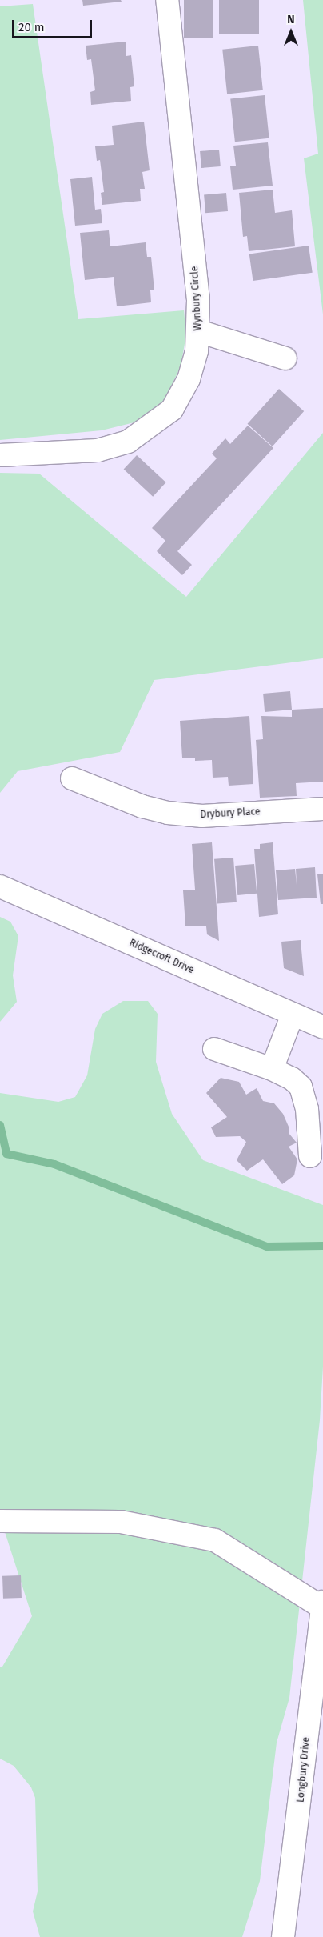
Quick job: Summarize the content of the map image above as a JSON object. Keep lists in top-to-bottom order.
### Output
{
  "streets": {
    "street": [
      "Wynbury Circle",
      "Drybury Place",
      "Ridgecroft Drive",
      "Longbury Drive"
    ]
  },
  "scale_bar": "20 m",
  "north": "top"
}
